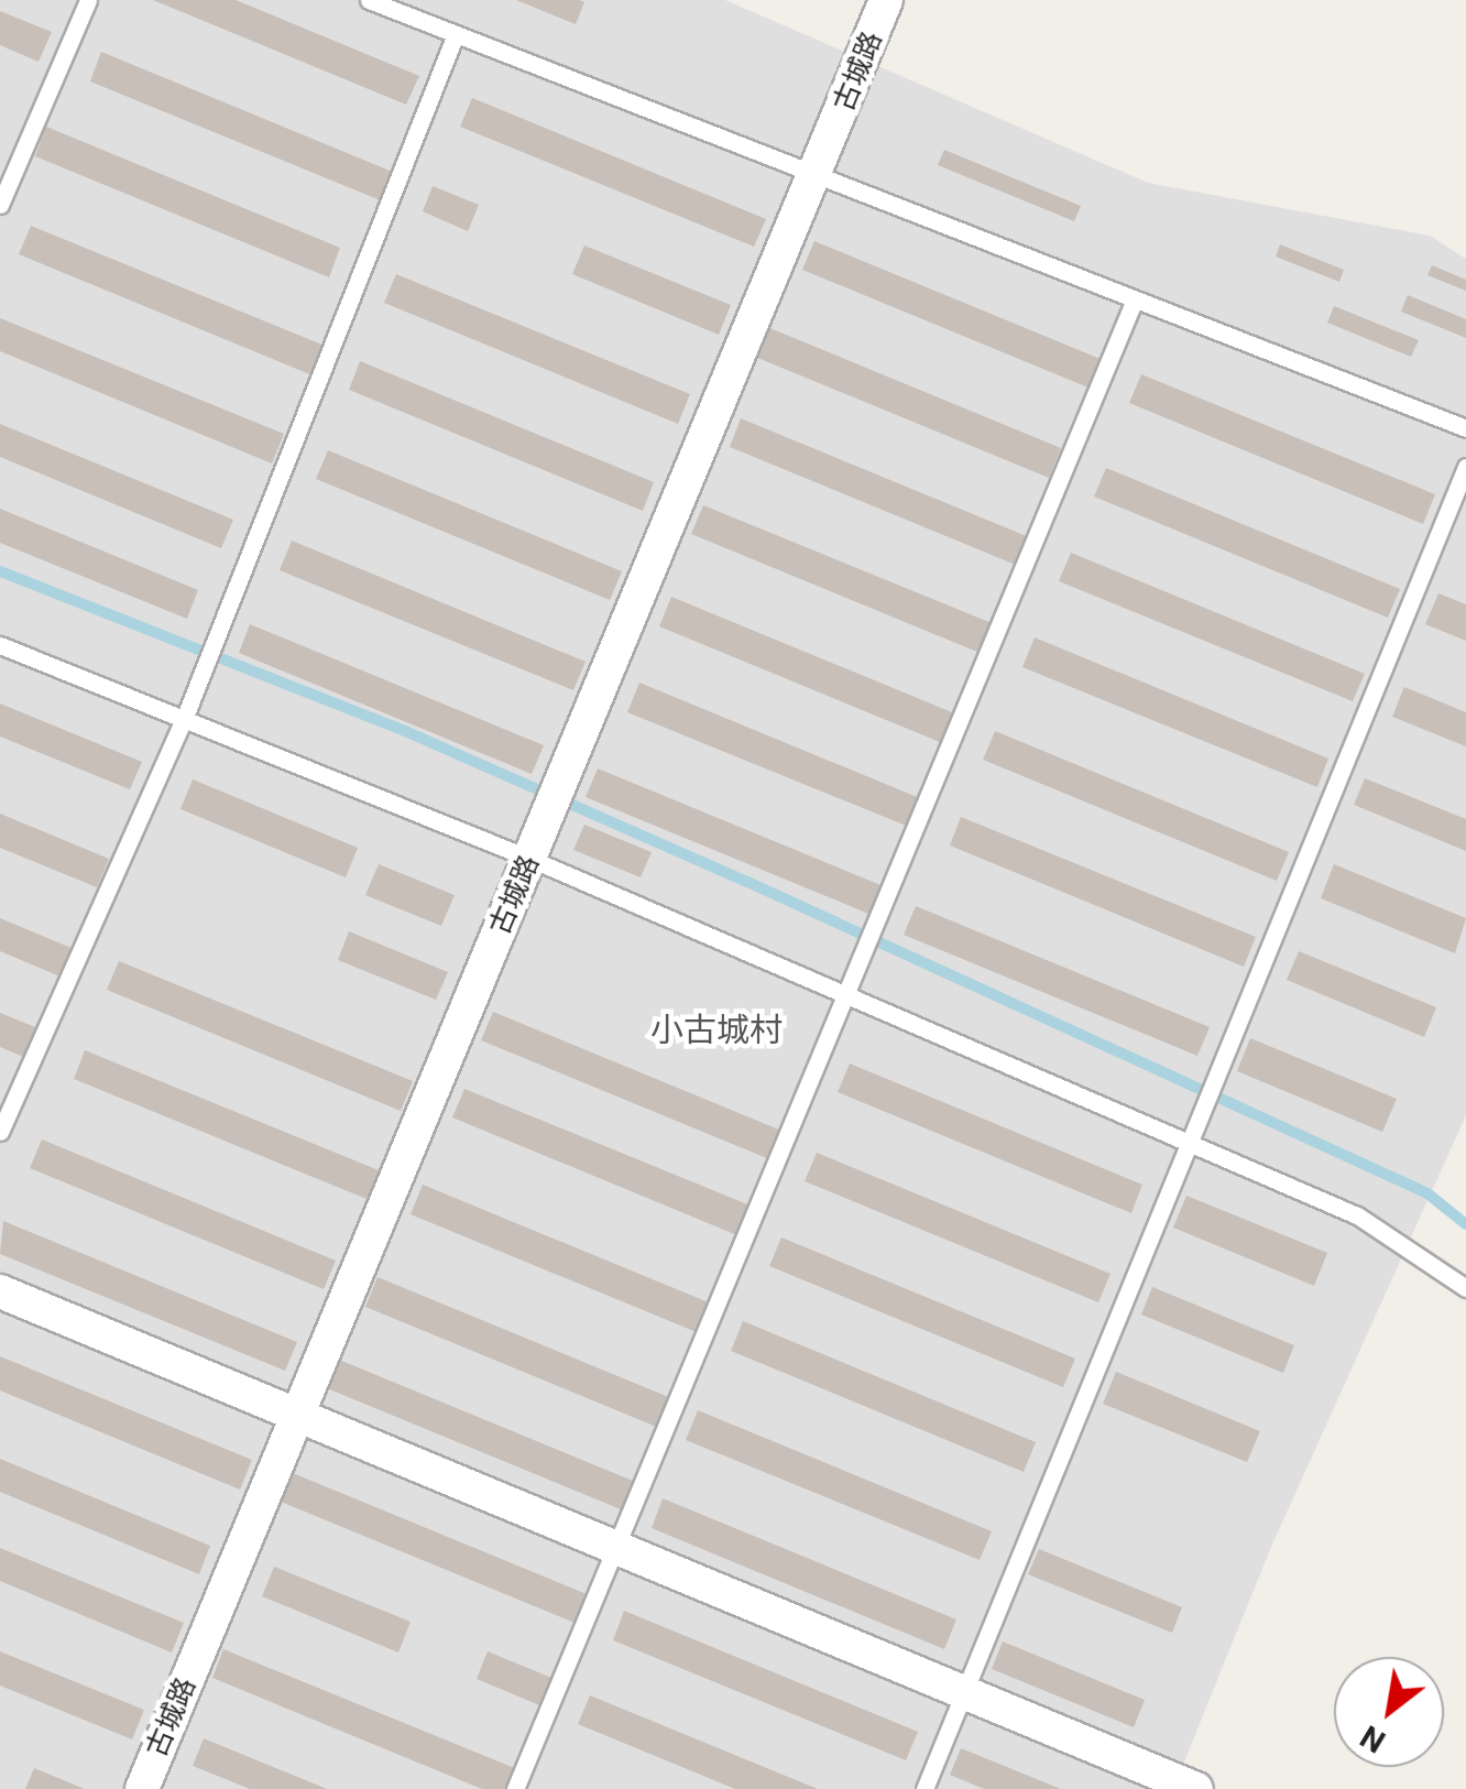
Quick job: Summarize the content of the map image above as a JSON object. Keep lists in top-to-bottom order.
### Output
{
  "streets": {
    "street": ["古城路"]
  },
  "districts": ["小古城村"],
  "north": "bottom left"
}
